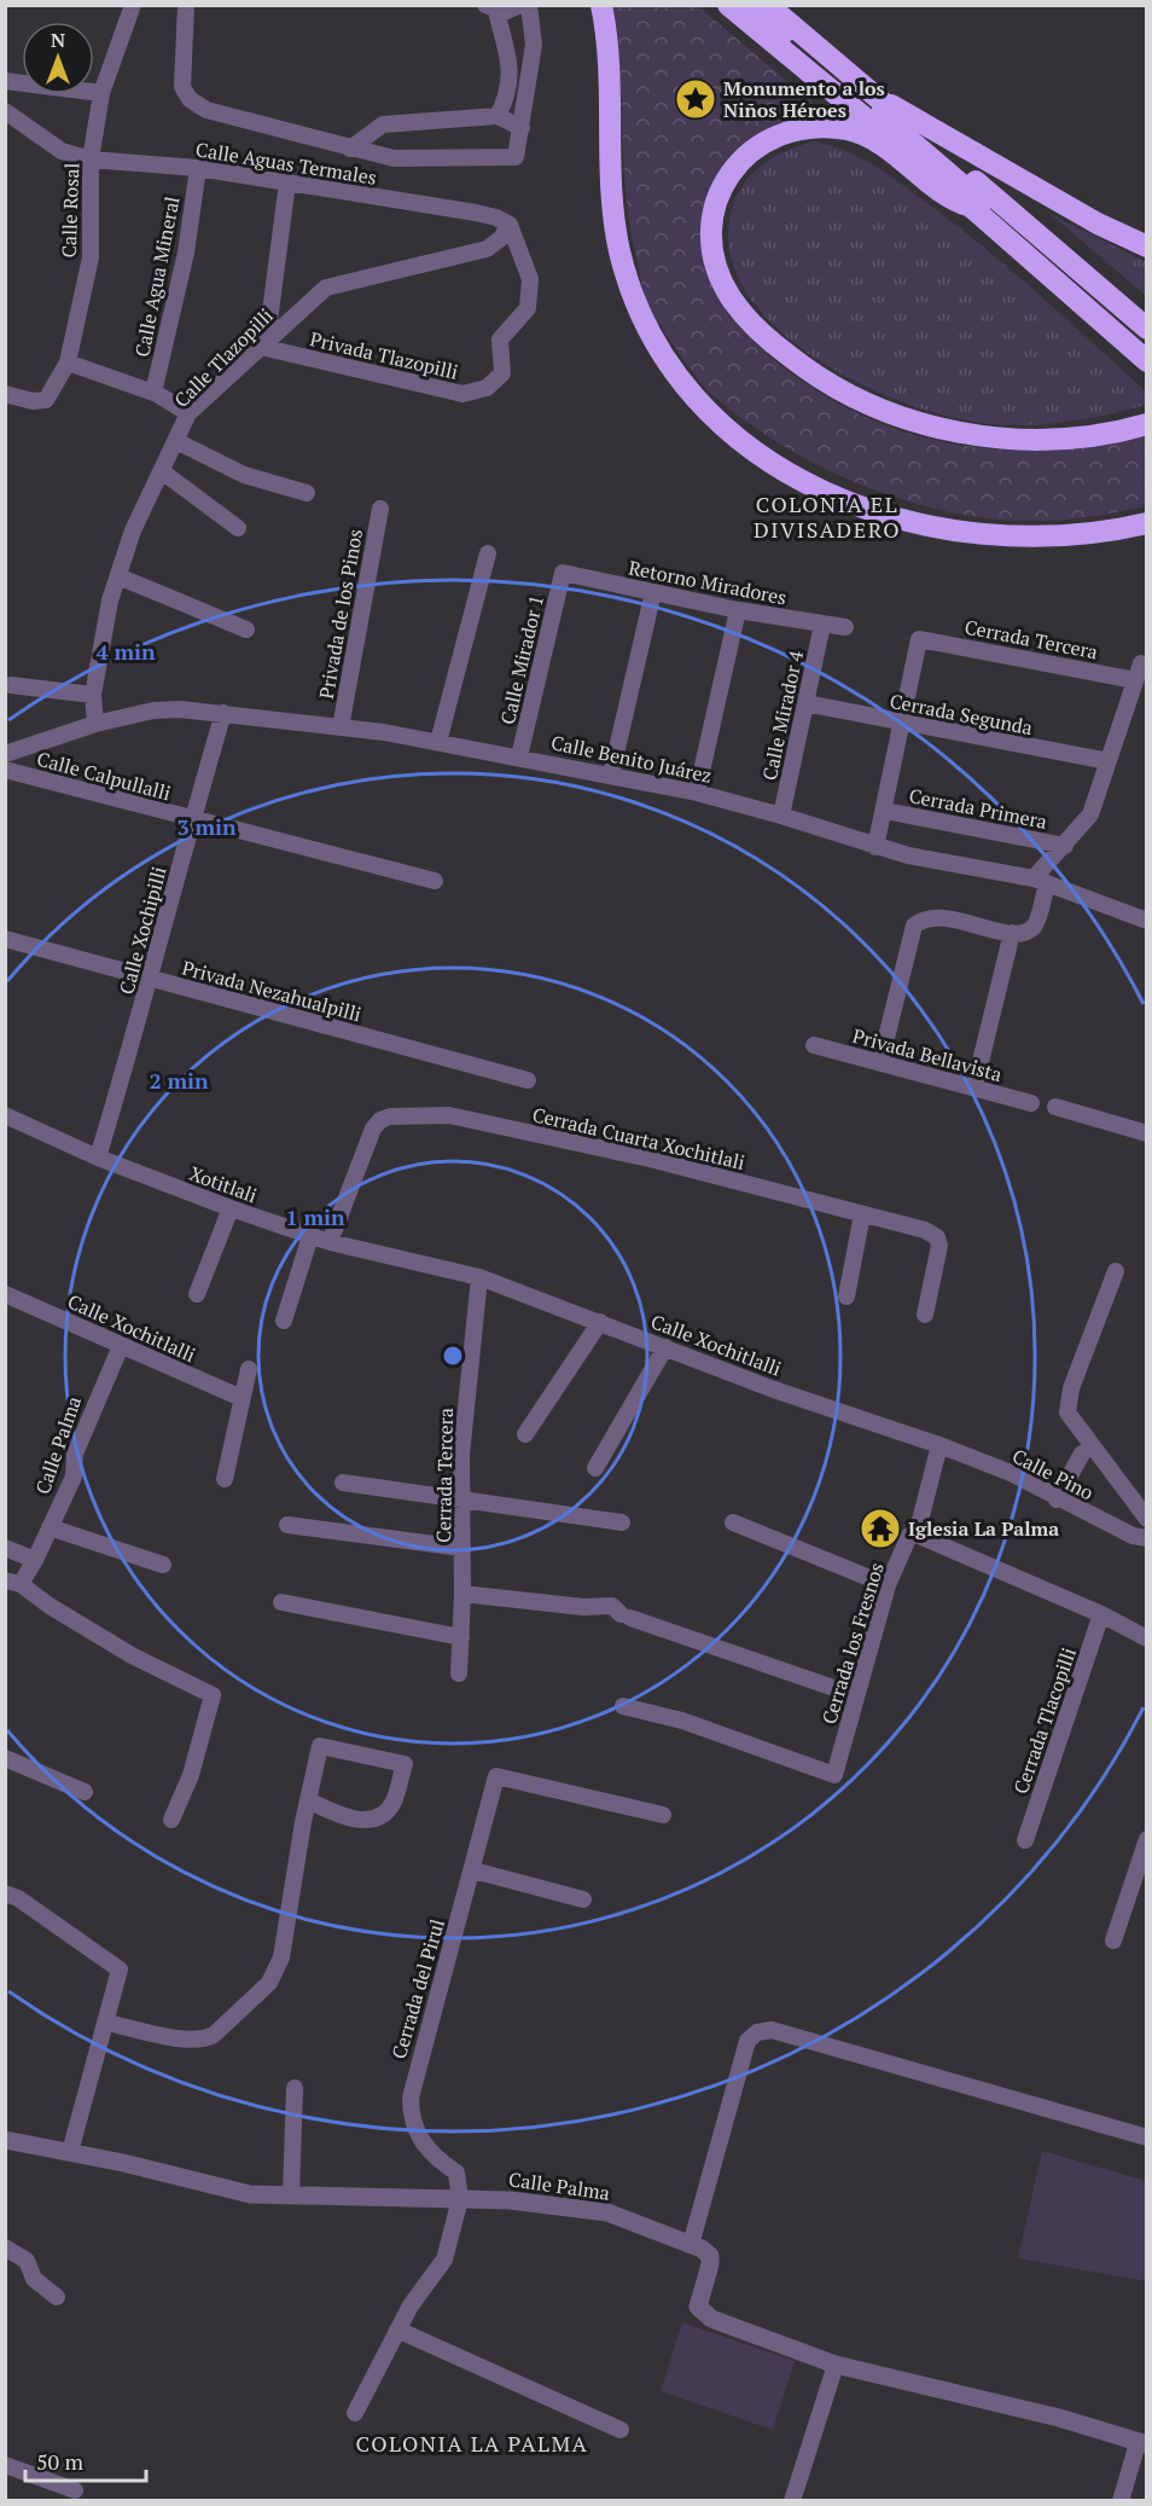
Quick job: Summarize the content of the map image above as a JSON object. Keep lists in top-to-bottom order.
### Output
{
  "streets": {
    "street": [
      "Calle Aguas Termales",
      "Calle Rosal",
      "Calle Agua Mineral",
      "Privada Tlazopilli",
      "Calle Tlazopilli",
      "Retorno Miradores",
      "Privada de los Pinos",
      "Cerrada Tercera",
      "Calle Mirador 1",
      "Cerrada Segunda",
      "Calle Mirador 4",
      "Calle Benito Juárez",
      "Calle Calpullalli",
      "Cerrada Primera",
      "Calle Xochipilli",
      "Privada Nezahualpilli",
      "Privada Bellavista",
      "Cerrada Cuarta Xochitlali",
      "Xotitlali",
      "Calle Xochitlalli",
      "Calle Palma",
      "Calle Pino",
      "Cerrada los Fresnos",
      "Cerrada Tlacopilli",
      "Cerrada del Pirul"
    ]
  },
  "crossings": [
    ["Calle Aguas Termales", "Calle Rosal"],
    ["Calle Aguas Termales", "Calle Agua Mineral"],
    ["Calle Aguas Termales", "Privada Tlazopilli"],
    ["Calle Aguas Termales", "Calle Tlazopilli"],
    ["Privada Tlazopilli", "Calle Tlazopilli"],
    ["Calle Tlazopilli", "Calle Benito Juárez"],
    ["Retorno Miradores", "Calle Mirador 1"],
    ["Retorno Miradores", "Calle Mirador 4"],
    ["Privada de los Pinos", "Calle Benito Juárez"],
    ["Cerrada Tercera", "Cerrada Segunda"],
    ["Cerrada Tercera", "Cerrada Primera"],
    ["Cerrada Tercera", "Xotitlali"],
    ["Cerrada Tercera", "Calle Xochitlalli"],
    ["Calle Mirador 1", "Calle Benito Juárez"],
    ["Cerrada Segunda", "Calle Mirador 4"],
    ["Cerrada Segunda", "Cerrada Primera"],
    ["Calle Mirador 4", "Calle Benito Juárez"],
    ["Calle Benito Juárez", "Cerrada Primera"],
    ["Calle Benito Juárez", "Calle Xochipilli"],
    ["Calle Calpullalli", "Calle Xochipilli"],
    ["Calle Xochipilli", "Privada Nezahualpilli"],
    ["Calle Xochipilli", "Xotitlali"],
    ["Cerrada Cuarta Xochitlali", "Xotitlali"],
    ["Xotitlali", "Calle Xochitlalli"],
    ["Calle Xochitlalli", "Calle Palma"],
    ["Calle Xochitlalli", "Calle Pino"],
    ["Calle Xochitlalli", "Cerrada los Fresnos"],
    ["Calle Palma", "Cerrada del Pirul"],
    ["Calle Pino", "Cerrada los Fresnos"]
  ],
  "districts": ["COLONIA EL DIVISADERO", "COLONIA LA PALMA"],
  "places": {
    "place": ["Monumento a los Niños Héroes"],
    "temple": ["Iglesia La Palma"]
  },
  "scale_bar": "50 m",
  "north": "top",
  "rings": [
    "4 min",
    "3 min",
    "2 min",
    "1 min"
  ]
}
